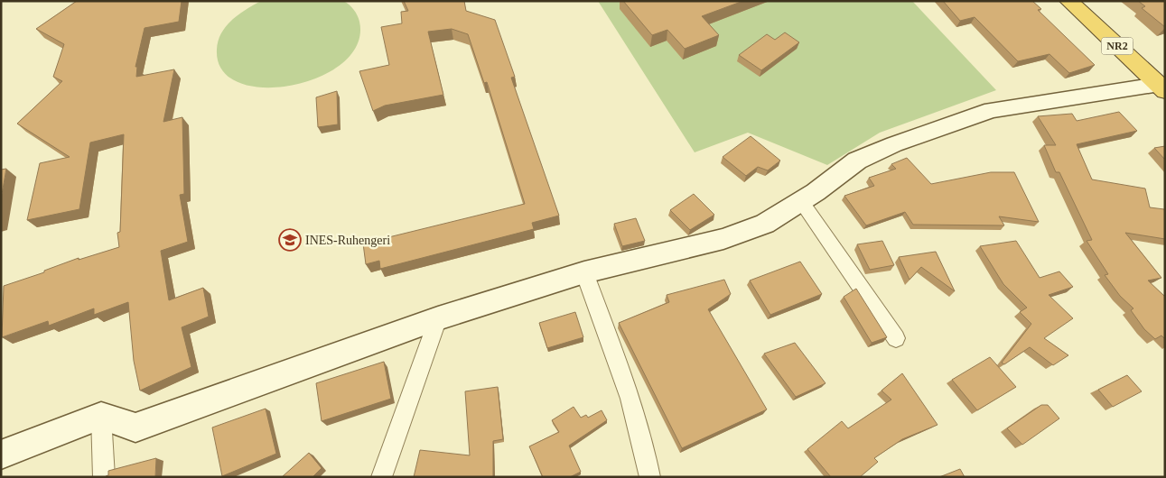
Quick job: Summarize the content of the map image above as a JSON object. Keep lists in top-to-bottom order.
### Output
{
  "streets": {
    "highway": ["NR2"]
  },
  "places": {
    "school or university": ["INES-Ruhengeri"]
  }
}
